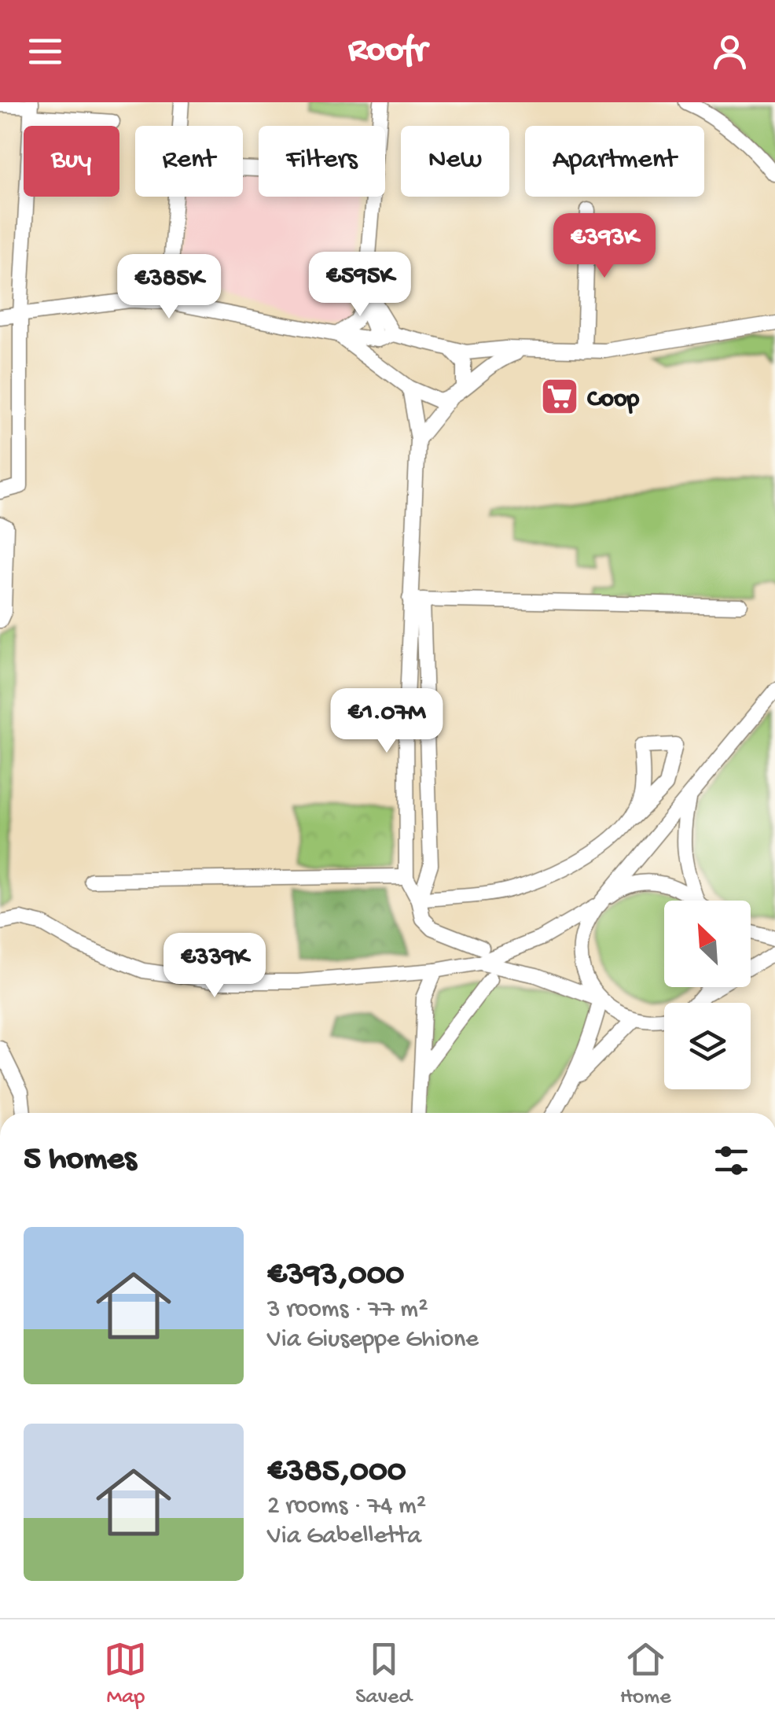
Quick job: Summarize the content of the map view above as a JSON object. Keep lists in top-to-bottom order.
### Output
{
  "places": {
    "supermarket": ["Coop"]
  },
  "north": "top left",
  "page": {
    "header": "Roofr",
    "chip": [
      "Buy",
      "Rent",
      "Filters",
      "New",
      "Apartment"
    ],
    "price": [
      "€393K",
      "€595K",
      "€385K",
      "€1.07M",
      "€339K"
    ],
    "heading": "5 homes",
    "list": [
      {
        "name": "€393,000",
        "note": "3 rooms · 77 m² · Via Giuseppe Ghione"
      },
      {
        "name": "€385,000",
        "note": "2 rooms · 74 m² · Via Gabelletta"
      }
    ],
    "tabs": ["Map", "Saved", "Home"]
  }
}
